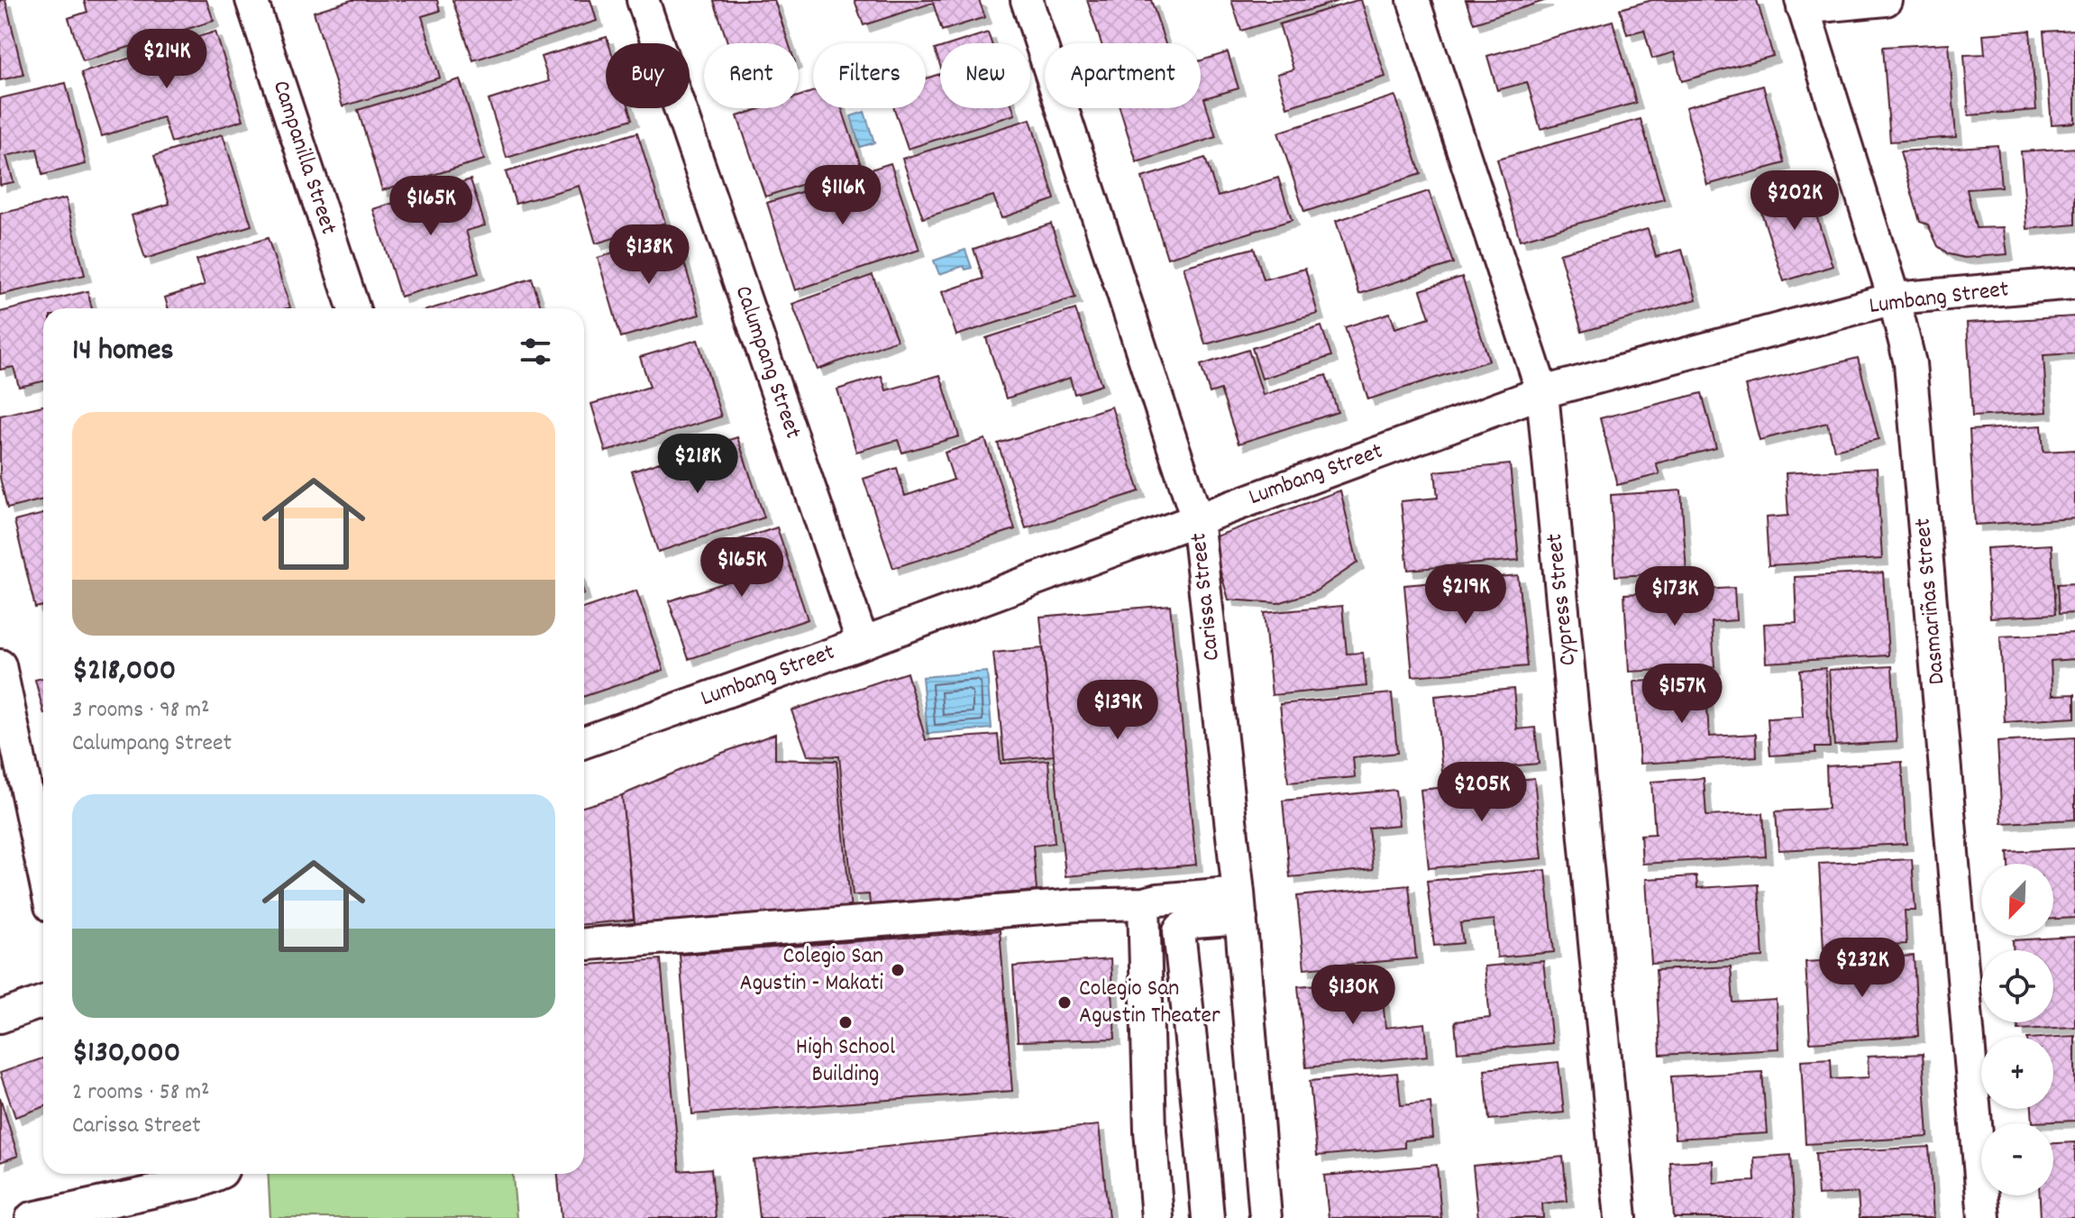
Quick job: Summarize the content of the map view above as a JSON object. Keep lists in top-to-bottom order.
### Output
{
  "streets": {
    "street": [
      "Campanilla Street",
      "Lumbang Street",
      "Calumpang Street",
      "Carissa Street",
      "Cypress Street",
      "Dasmariñas Street"
    ]
  },
  "crossings": [
    ["Lumbang Street", "Calumpang Street"],
    ["Lumbang Street", "Carissa Street"],
    ["Lumbang Street", "Cypress Street"],
    ["Lumbang Street", "Dasmariñas Street"]
  ],
  "places": ["Colegio San Agustin - Makati", "Colegio San Agustin Theater", "High School Building"],
  "north": "bottom left",
  "page": {
    "price": [
      "$214K",
      "$116K",
      "$202K",
      "$165K",
      "$138K",
      "$218K",
      "$165K",
      "$219K",
      "$173K",
      "$157K",
      "$139K",
      "$205K",
      "$232K",
      "$130K"
    ],
    "chip": [
      "Buy",
      "Rent",
      "Filters",
      "New",
      "Apartment"
    ],
    "heading": "14 homes",
    "list": [
      {
        "name": "$218,000",
        "note": "3 rooms · 98 m² · Calumpang Street"
      },
      {
        "name": "$130,000",
        "note": "2 rooms · 58 m² · Carissa Street"
      }
    ],
    "map_buttons": ["+", "−"]
  }
}
